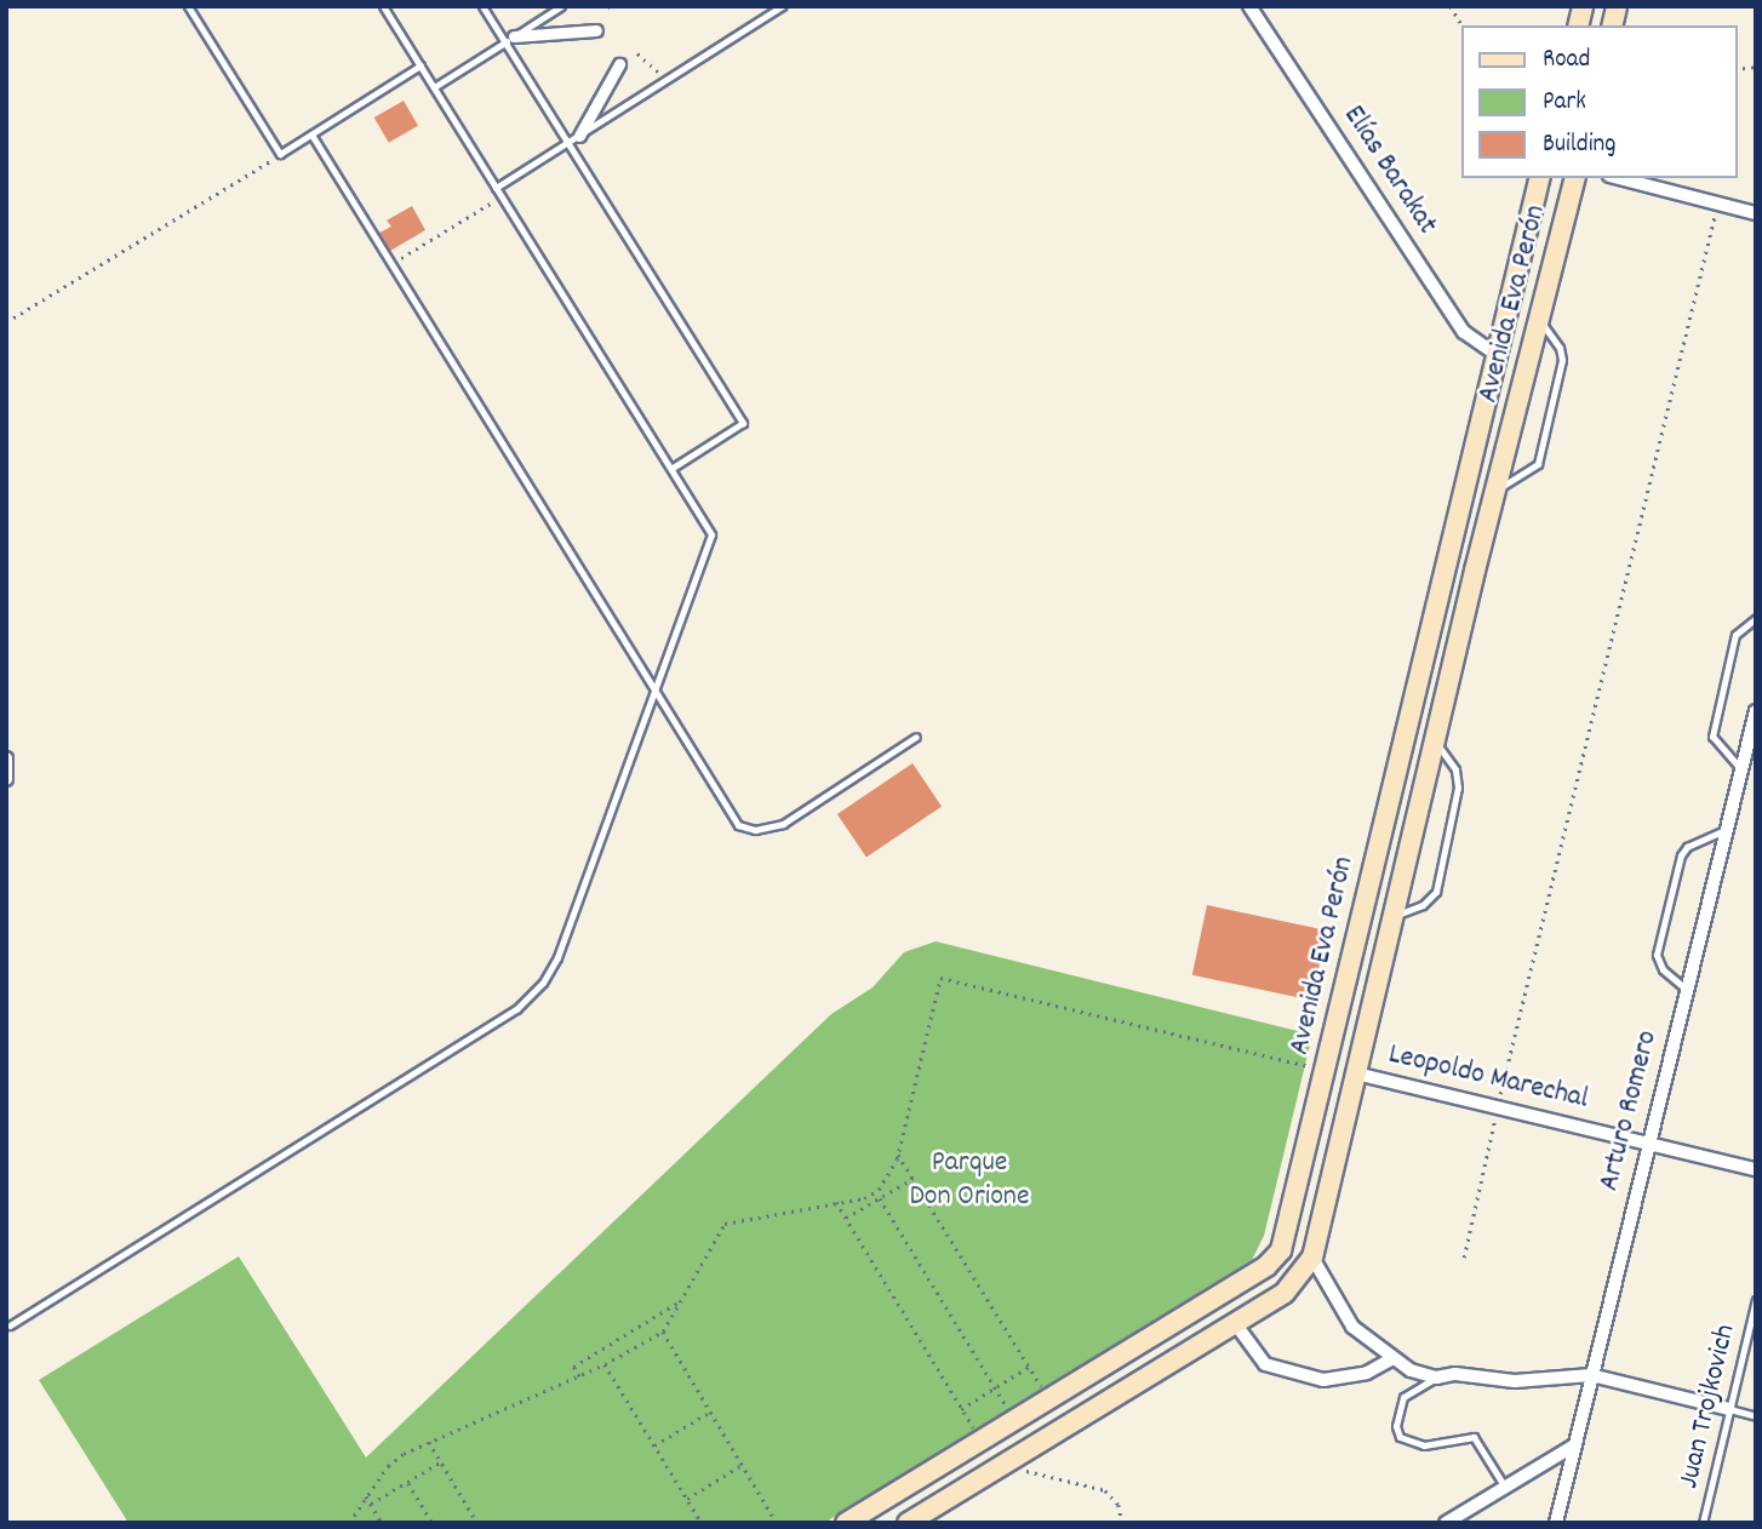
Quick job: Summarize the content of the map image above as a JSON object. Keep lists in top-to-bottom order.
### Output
{
  "streets": {
    "main road": ["Avenida Eva Perón"],
    "street": ["Elías Barakat", "Leopoldo Marechal", "Arturo Romero"],
    "lane": ["Juan Trojkovich"]
  },
  "crossings": [
    ["Elías Barakat", "Avenida Eva Perón"],
    ["Avenida Eva Perón", "Leopoldo Marechal"],
    ["Leopoldo Marechal", "Arturo Romero"]
  ],
  "parks": ["Parque Don Orione"],
  "legend": ["Road", "Park", "Building"]
}
